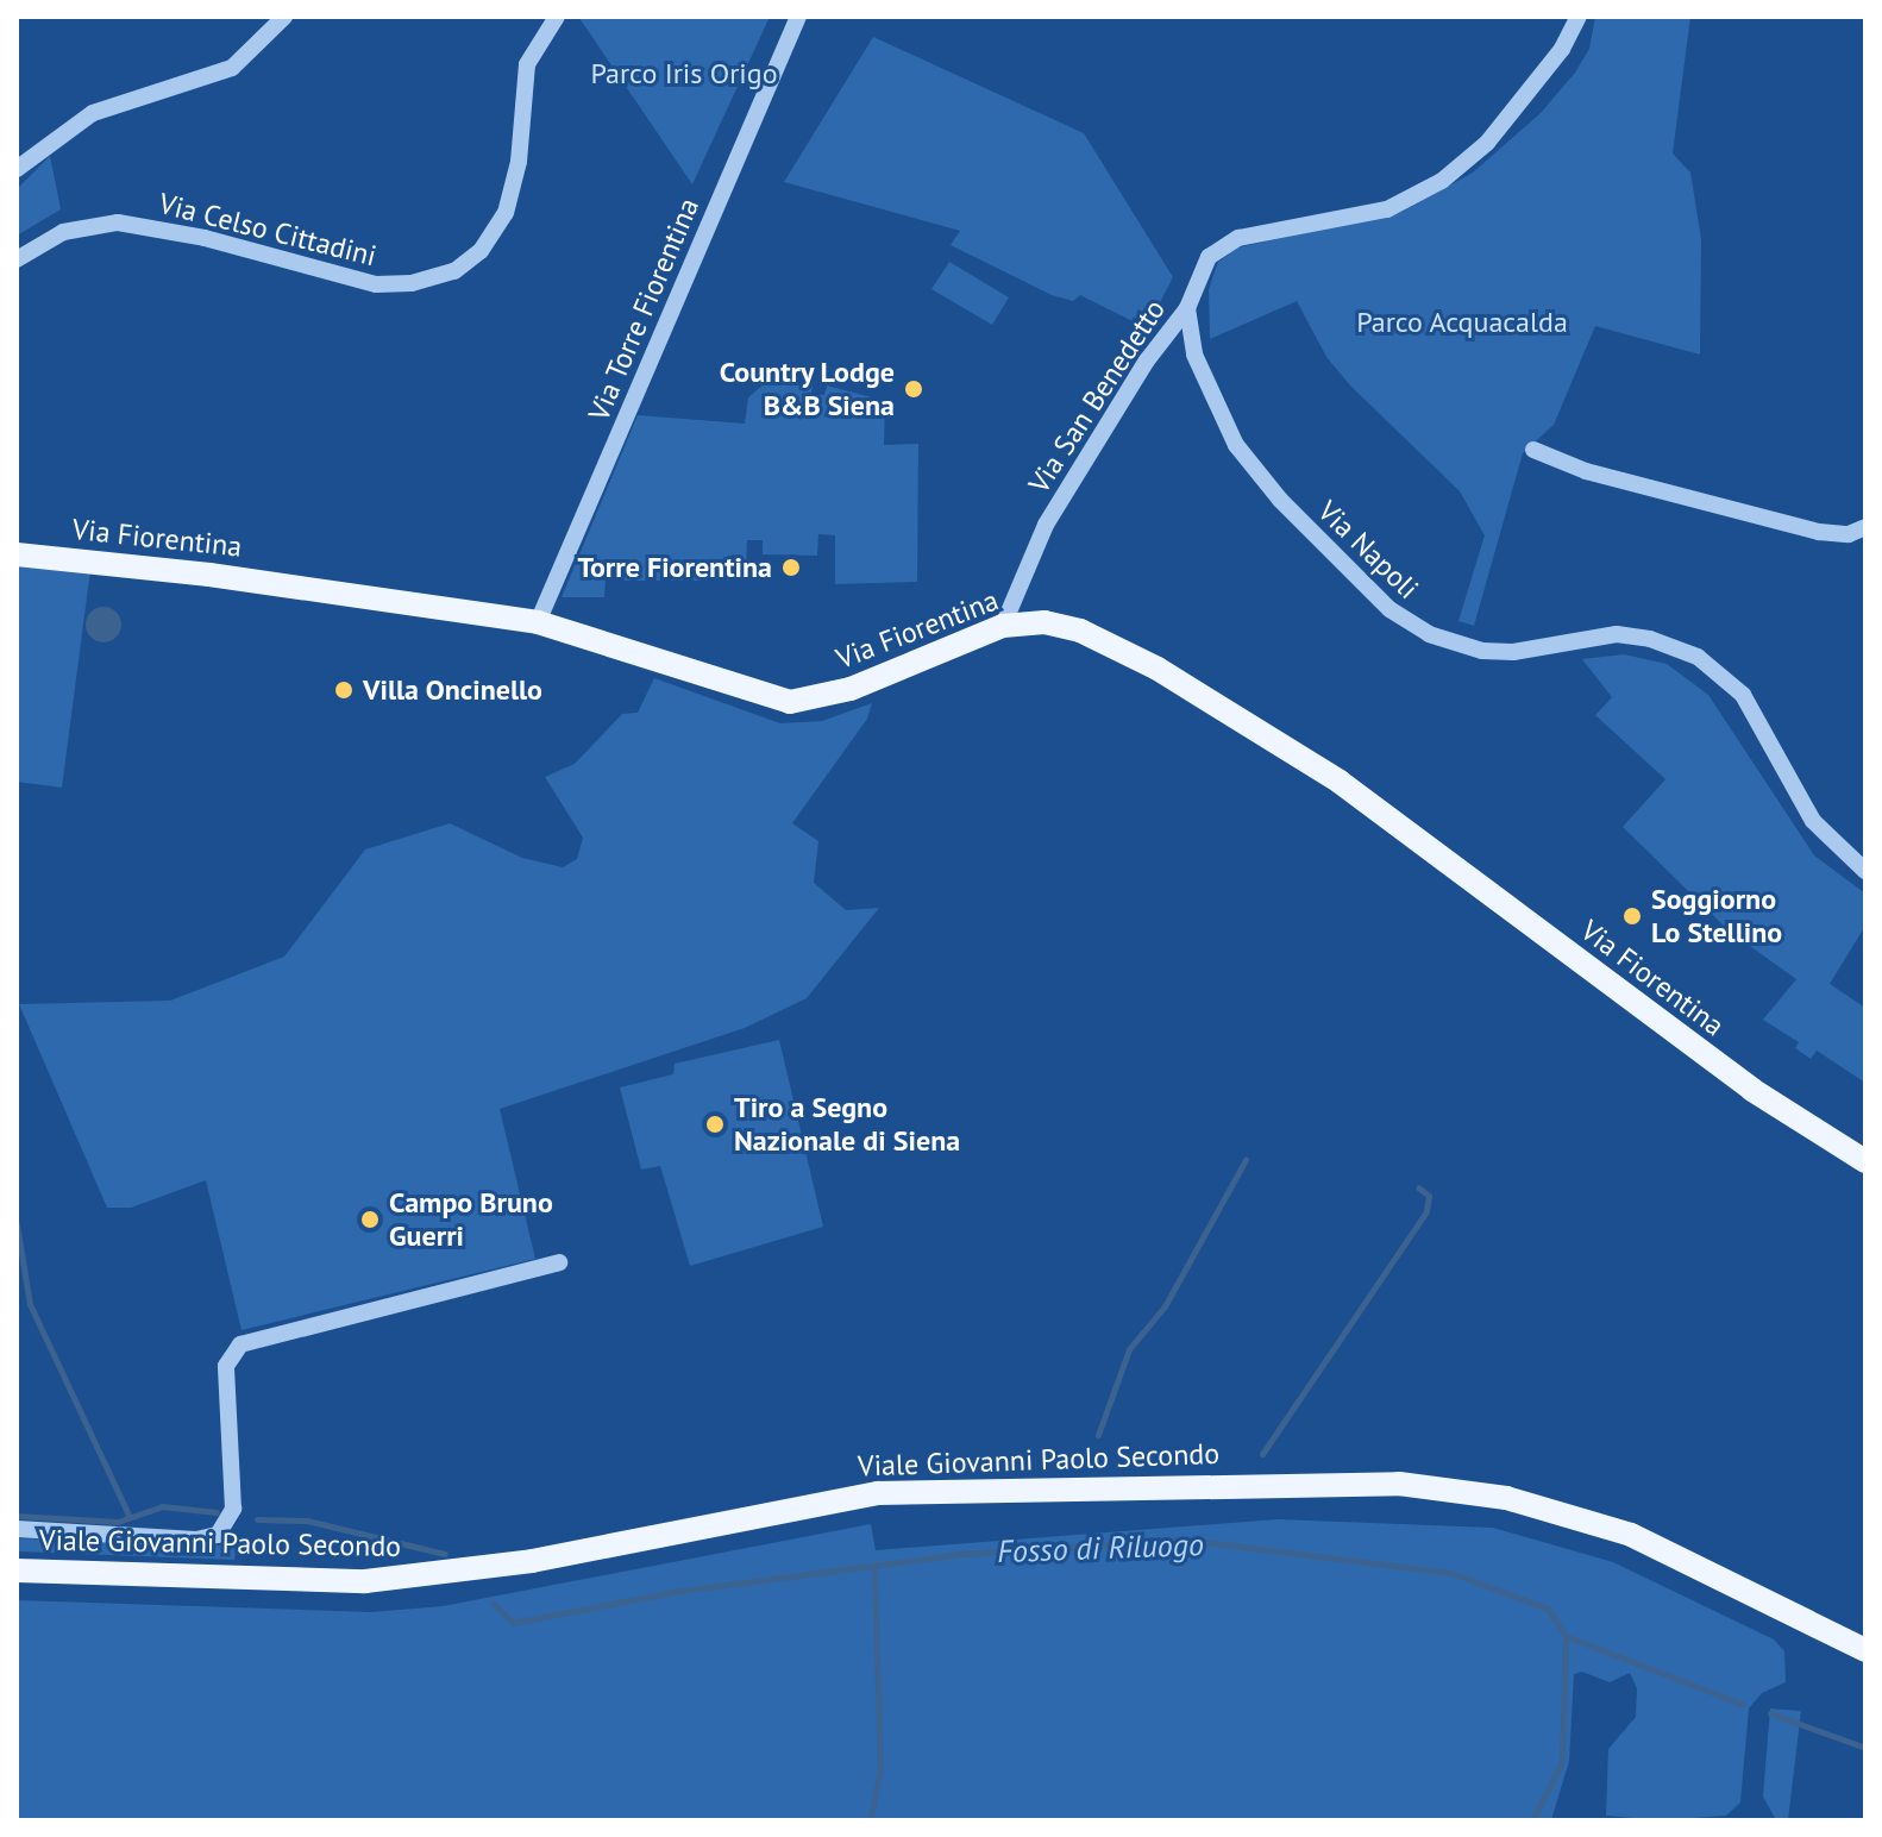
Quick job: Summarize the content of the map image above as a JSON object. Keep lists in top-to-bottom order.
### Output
{
  "streets": {
    "main road": ["Via Fiorentina", "Viale Giovanni Paolo Secondo"],
    "street": [
      "Via Celso Cittadini",
      "Via Torre Fiorentina",
      "Via San Benedetto",
      "Via Napoli"
    ]
  },
  "crossings": [
    ["Via Torre Fiorentina", "Via Fiorentina"],
    ["Via San Benedetto", "Via Fiorentina"],
    ["Via San Benedetto", "Via Napoli"]
  ],
  "water": ["Fosso di Riluogo"],
  "parks": ["Parco Iris Origo", "Parco Acquacalda"],
  "places": [
    "Country Lodge B&B Siena",
    "Torre Fiorentina",
    "Villa Oncinello",
    "Soggiorno Lo Stellino",
    "Tiro a Segno Nazionale di Siena",
    "Campo Bruno Guerri"
  ]
}
